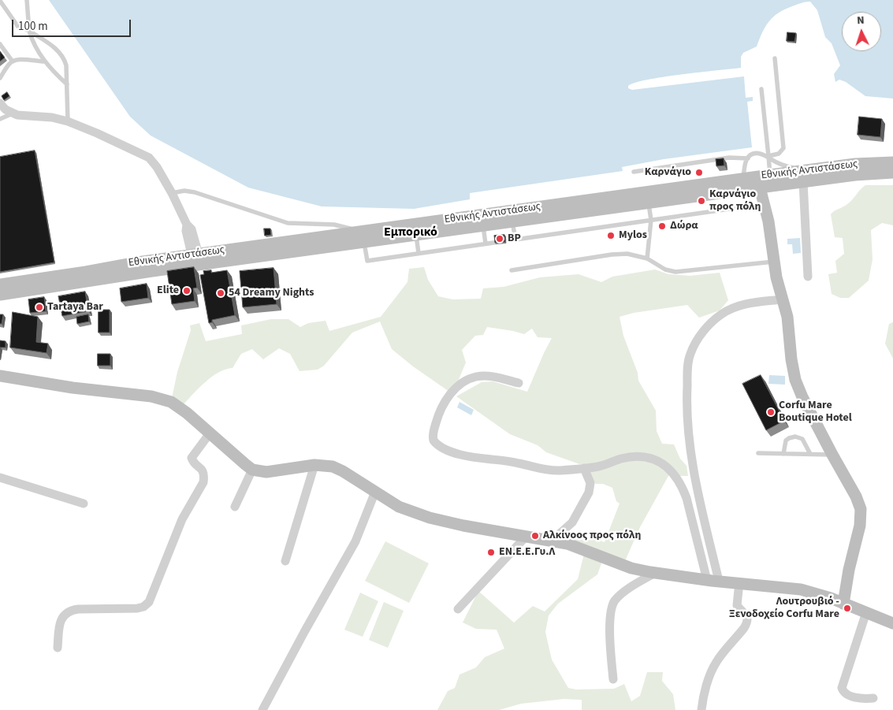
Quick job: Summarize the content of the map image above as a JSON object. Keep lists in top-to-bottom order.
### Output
{
  "streets": {
    "main road": ["Εθνικής Αντιστάσεως"]
  },
  "districts": ["Εμπορικό"],
  "places": [
    "Καρνάγιο",
    "Καρνάγιο προς πόλη",
    "Δώρα",
    "Mylos",
    "BP",
    "Elite",
    "54 Dreamy Nights",
    "Tartaya Bar",
    "Corfu Mare Boutique Hotel",
    "Αλκίνοος προς πόλη",
    "ΕΝ.Ε.Ε.Γυ.Λ",
    "Λουτρουβιό - Ξενοδοχείο Corfu Mare"
  ],
  "scale_bar": "100 m",
  "north": "top"
}
